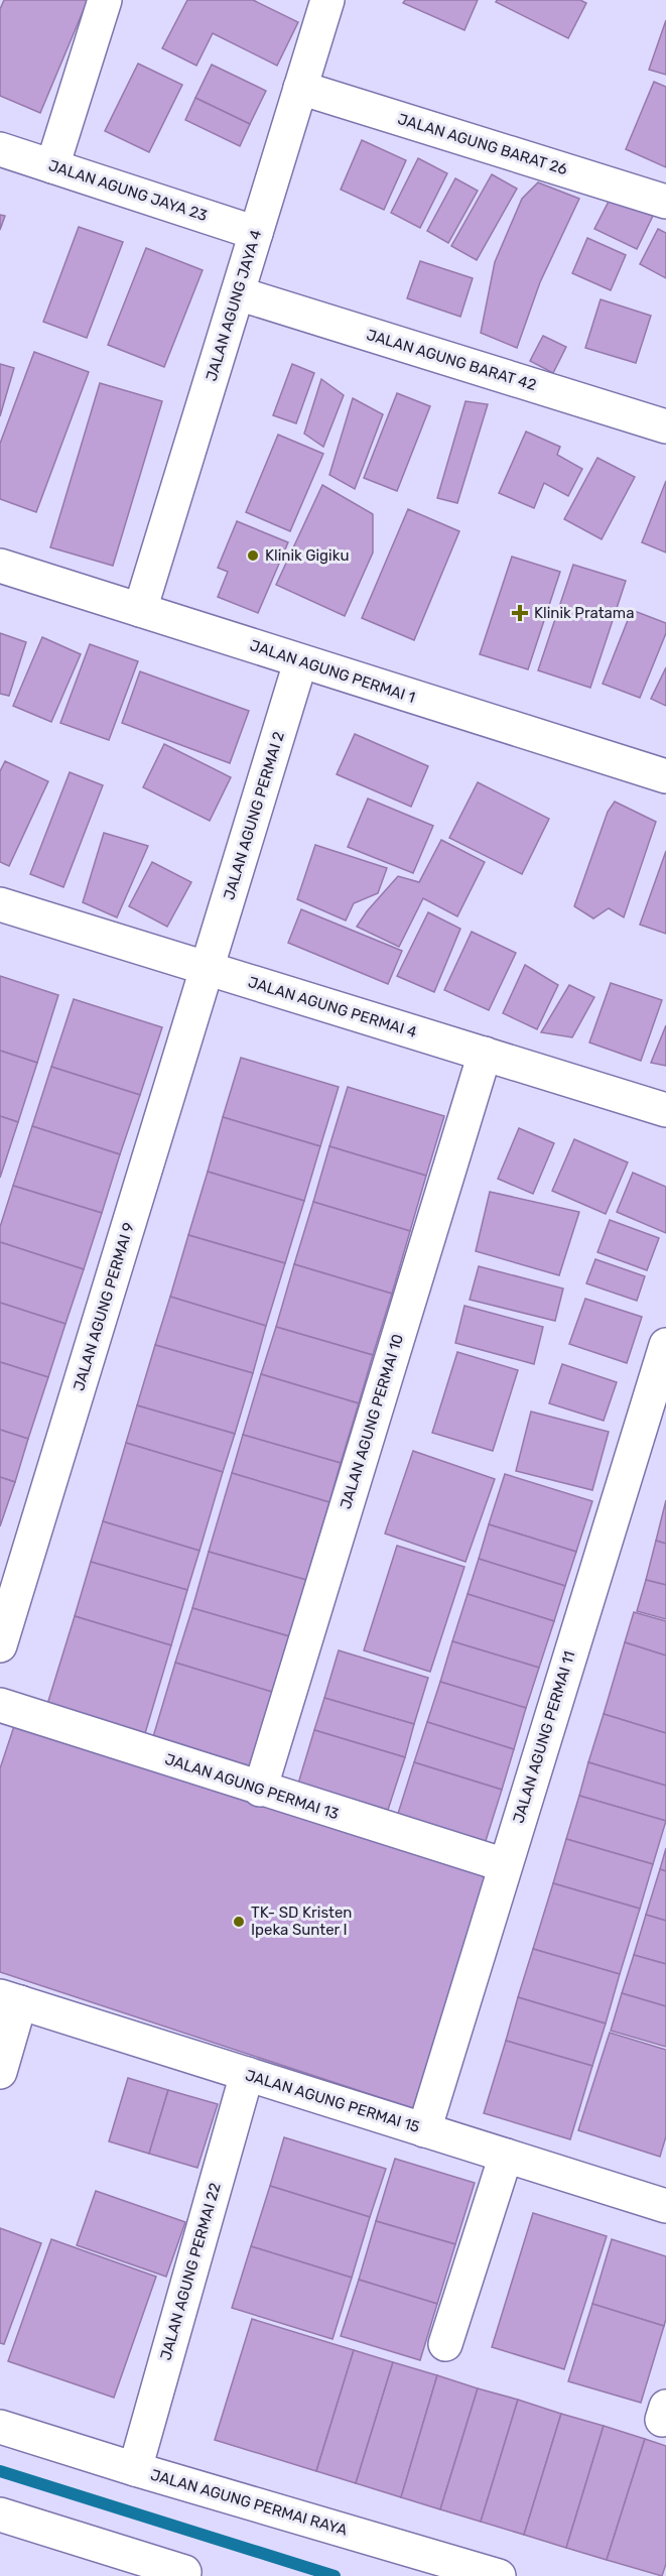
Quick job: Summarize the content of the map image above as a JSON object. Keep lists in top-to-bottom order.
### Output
{
  "streets": {
    "street": [
      "JALAN AGUNG BARAT 26",
      "JALAN AGUNG JAYA 23",
      "JALAN AGUNG JAYA 4",
      "JALAN AGUNG BARAT 42",
      "JALAN AGUNG PERMAI 1",
      "JALAN AGUNG PERMAI 2",
      "JALAN AGUNG PERMAI 4",
      "JALAN AGUNG PERMAI 9",
      "JALAN AGUNG PERMAI 10",
      "JALAN AGUNG PERMAI 11",
      "JALAN AGUNG PERMAI 13",
      "JALAN AGUNG PERMAI 15",
      "JALAN AGUNG PERMAI 22",
      "JALAN AGUNG PERMAI RAYA"
    ]
  },
  "crossings": [
    ["JALAN AGUNG BARAT 26", "JALAN AGUNG JAYA 4"],
    ["JALAN AGUNG JAYA 23", "JALAN AGUNG JAYA 4"],
    ["JALAN AGUNG JAYA 4", "JALAN AGUNG BARAT 42"],
    ["JALAN AGUNG JAYA 4", "JALAN AGUNG PERMAI 1"],
    ["JALAN AGUNG PERMAI 1", "JALAN AGUNG PERMAI 2"],
    ["JALAN AGUNG PERMAI 2", "JALAN AGUNG PERMAI 4"],
    ["JALAN AGUNG PERMAI 2", "JALAN AGUNG PERMAI 9"],
    ["JALAN AGUNG PERMAI 4", "JALAN AGUNG PERMAI 9"],
    ["JALAN AGUNG PERMAI 4", "JALAN AGUNG PERMAI 10"],
    ["JALAN AGUNG PERMAI 10", "JALAN AGUNG PERMAI 13"],
    ["JALAN AGUNG PERMAI 11", "JALAN AGUNG PERMAI 13"],
    ["JALAN AGUNG PERMAI 11", "JALAN AGUNG PERMAI 15"],
    ["JALAN AGUNG PERMAI 15", "JALAN AGUNG PERMAI 22"],
    ["JALAN AGUNG PERMAI 22", "JALAN AGUNG PERMAI RAYA"]
  ],
  "places": {
    "other": ["Klinik Gigiku", "TK- SD Kristen Ipeka Sunter I"],
    "health": ["Klinik Pratama"]
  }
}
